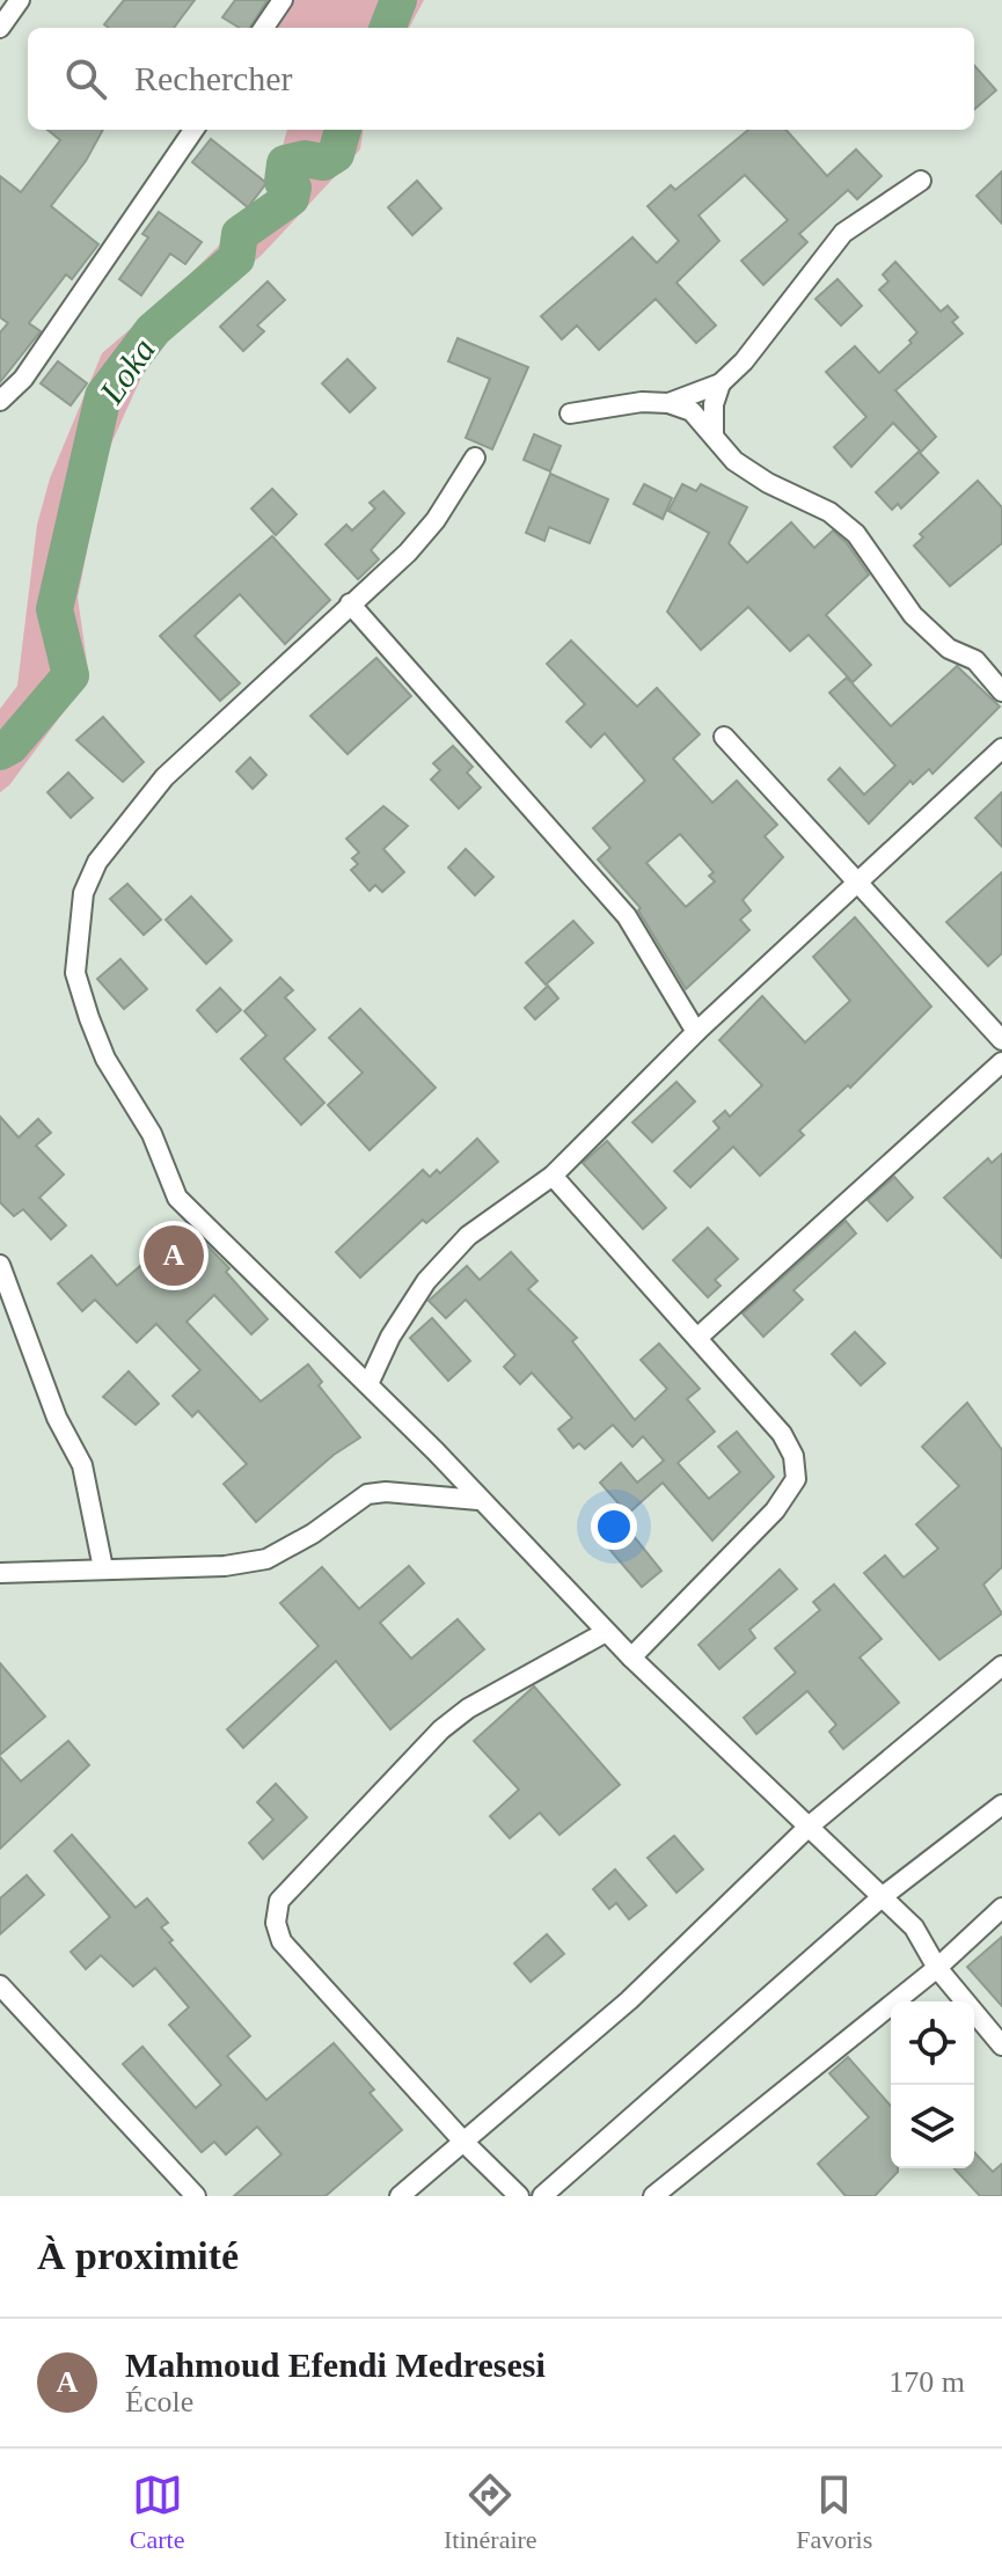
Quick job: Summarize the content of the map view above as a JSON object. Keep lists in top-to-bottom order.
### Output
{
  "water": ["Loka"],
  "page": {
    "search": "Rechercher",
    "pins": "A",
    "heading": "À proximité",
    "list": [
      {
        "mark": "A",
        "name": "Mahmoud Efendi Medresesi",
        "note": "École",
        "value": "170 m"
      }
    ],
    "nav": ["Carte", "Itinéraire", "Favoris"]
  }
}
